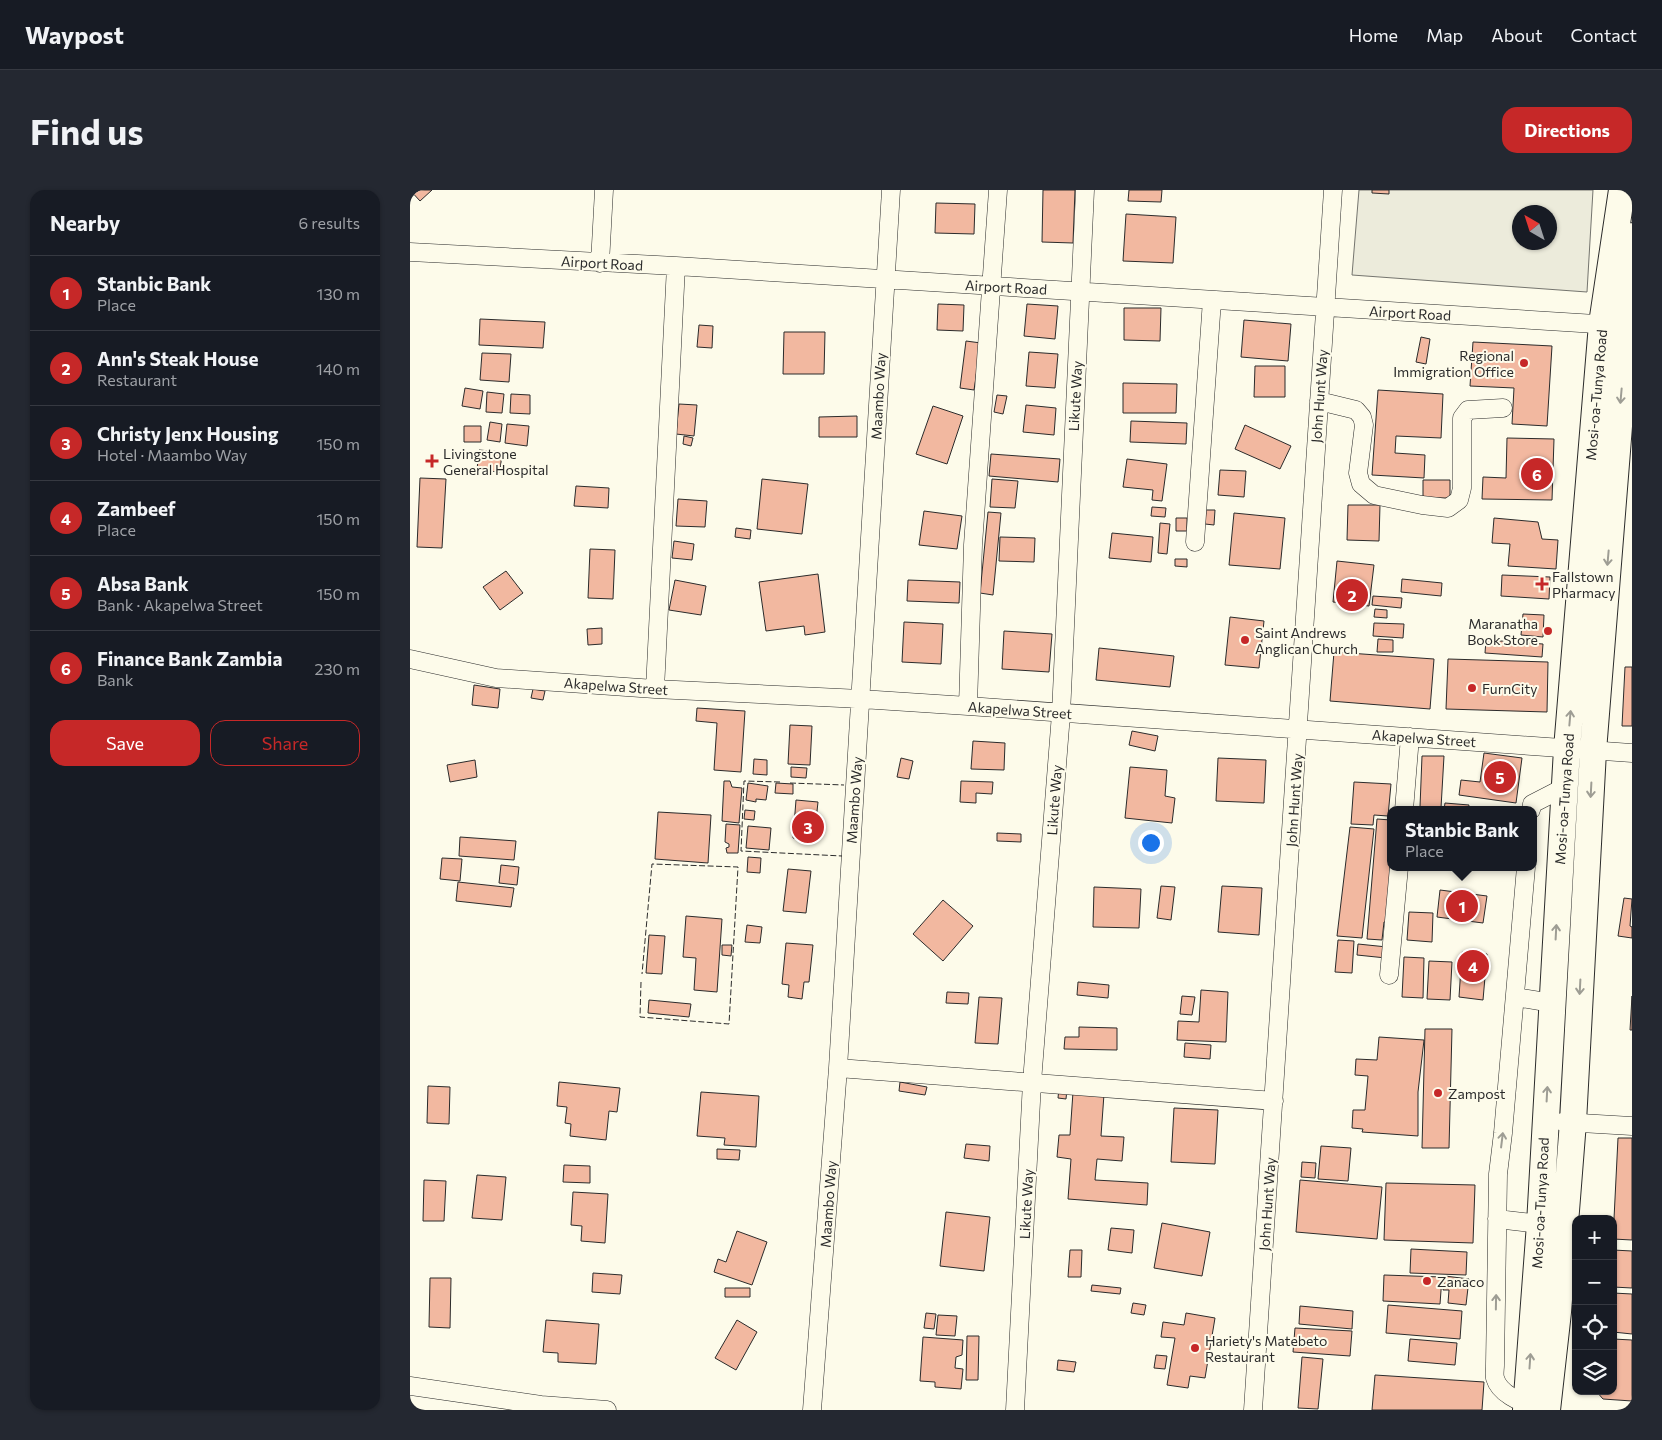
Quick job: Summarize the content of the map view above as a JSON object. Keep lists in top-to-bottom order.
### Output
{
  "streets": {
    "highway": ["Mosi-oa-Tunya Road"],
    "street": [
      "Airport Road",
      "Maambo Way",
      "Likute Way",
      "John Hunt Way",
      "Akapelwa Street"
    ]
  },
  "crossings": [
    ["Airport Road", "Mosi-oa-Tunya Road"],
    ["Airport Road", "Maambo Way"],
    ["Airport Road", "Likute Way"],
    ["Airport Road", "John Hunt Way"],
    ["Mosi-oa-Tunya Road", "Akapelwa Street"],
    ["Maambo Way", "Akapelwa Street"],
    ["Likute Way", "Akapelwa Street"],
    ["John Hunt Way", "Akapelwa Street"]
  ],
  "places": {
    "other": [
      "Regional Immigration Office",
      "Maranatha Book Store",
      "Saint Andrews Anglican Church",
      "FurnCity",
      "Zampost",
      "Zanaco",
      "Hariety's Matebeto Restaurant"
    ],
    "health": ["Livingstone General Hospital", "Fallstown Pharmacy"]
  },
  "north": "top left",
  "page": {
    "header": "Waypost",
    "nav": [
      "Home",
      "Map",
      "About",
      "Contact"
    ],
    "buttons": [
      "Directions",
      ["Save", "Share"]
    ],
    "title": "Find us",
    "heading": ["Nearby", "6 results"],
    "list": [
      {
        "mark": "1",
        "name": "Stanbic Bank",
        "note": "Place",
        "value": "130 m"
      },
      {
        "mark": "2",
        "name": "Ann's Steak House",
        "note": "Restaurant",
        "value": "140 m"
      },
      {
        "mark": "3",
        "name": "Christy Jenx Housing",
        "note": "Hotel · Maambo Way",
        "value": "150 m"
      },
      {
        "mark": "4",
        "name": "Zambeef",
        "note": "Place",
        "value": "150 m"
      },
      {
        "mark": "5",
        "name": "Absa Bank",
        "note": "Bank · Akapelwa Street",
        "value": "150 m"
      },
      {
        "mark": "6",
        "name": "Finance Bank Zambia",
        "note": "Bank",
        "value": "230 m"
      }
    ],
    "pins": [
      "6",
      "2",
      "5",
      "3",
      "1",
      "4"
    ],
    "popup": ["Stanbic Bank", "Place"],
    "map_buttons": ["+", "−"]
  }
}
